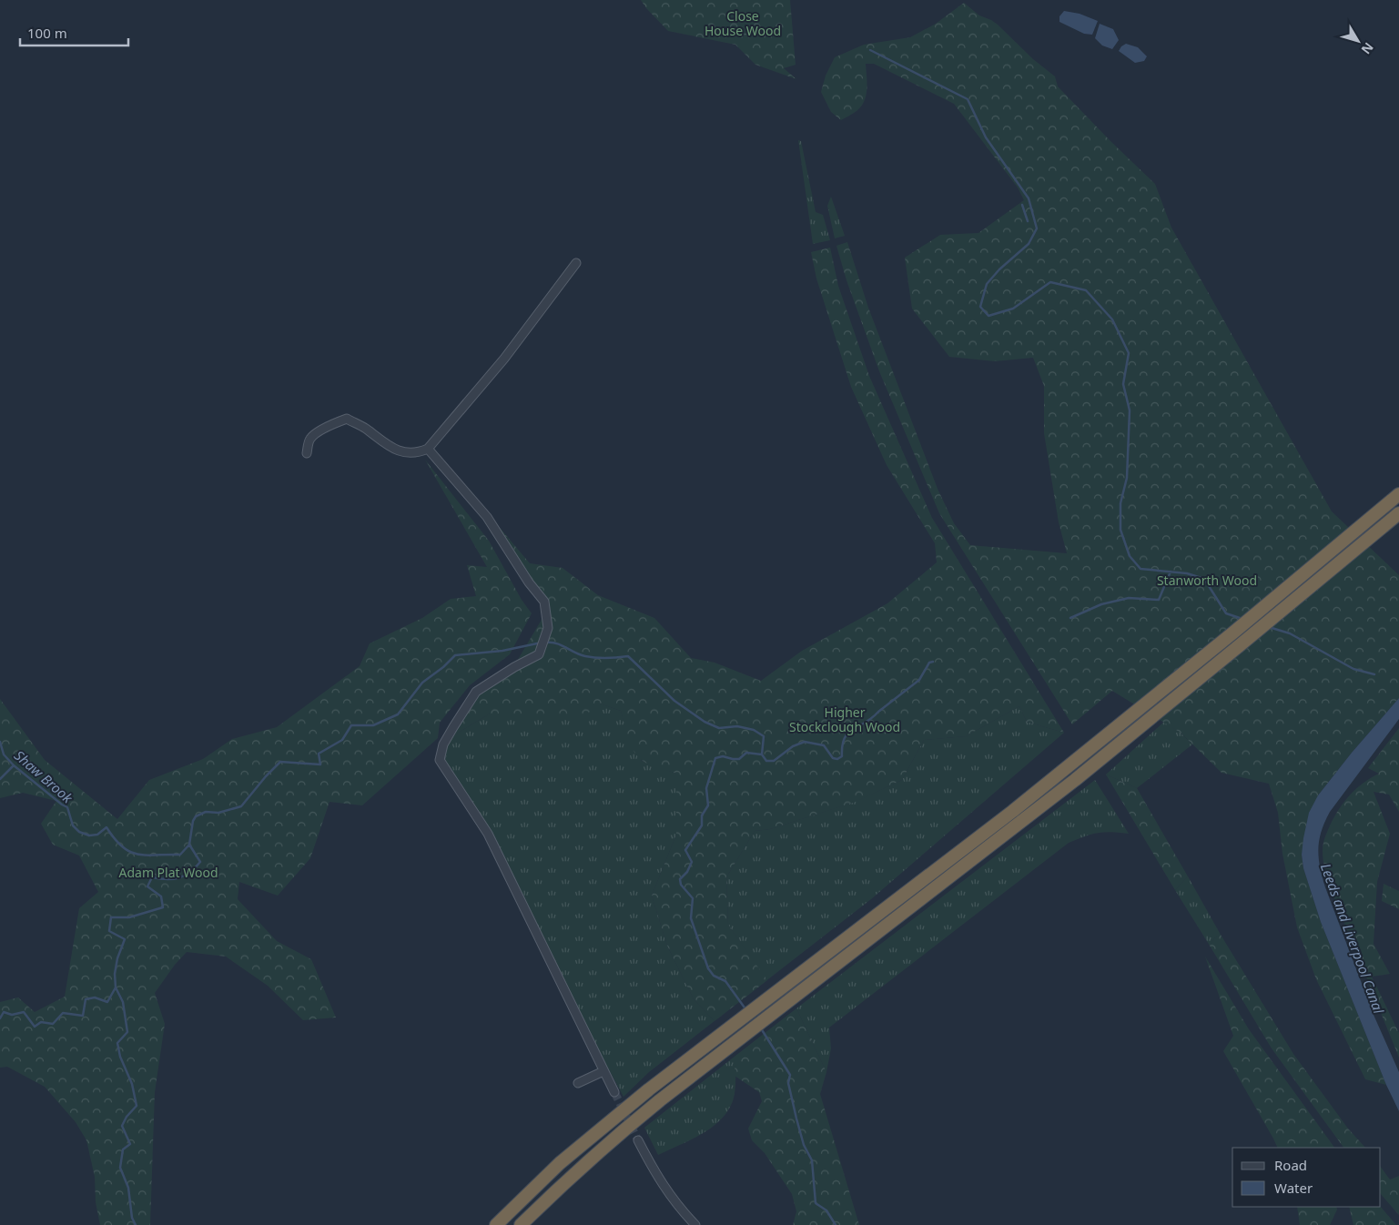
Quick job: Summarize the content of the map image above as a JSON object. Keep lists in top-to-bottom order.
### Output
{
  "water": ["Shaw Brook", "Leeds and Liverpool Canal"],
  "parks": [
    "Close House Wood",
    "Stanworth Wood",
    "Higher Stockclough Wood",
    "Adam Plat Wood"
  ],
  "legend": ["Road", "Water"],
  "scale_bar": "100 m",
  "north": "bottom right"
}
